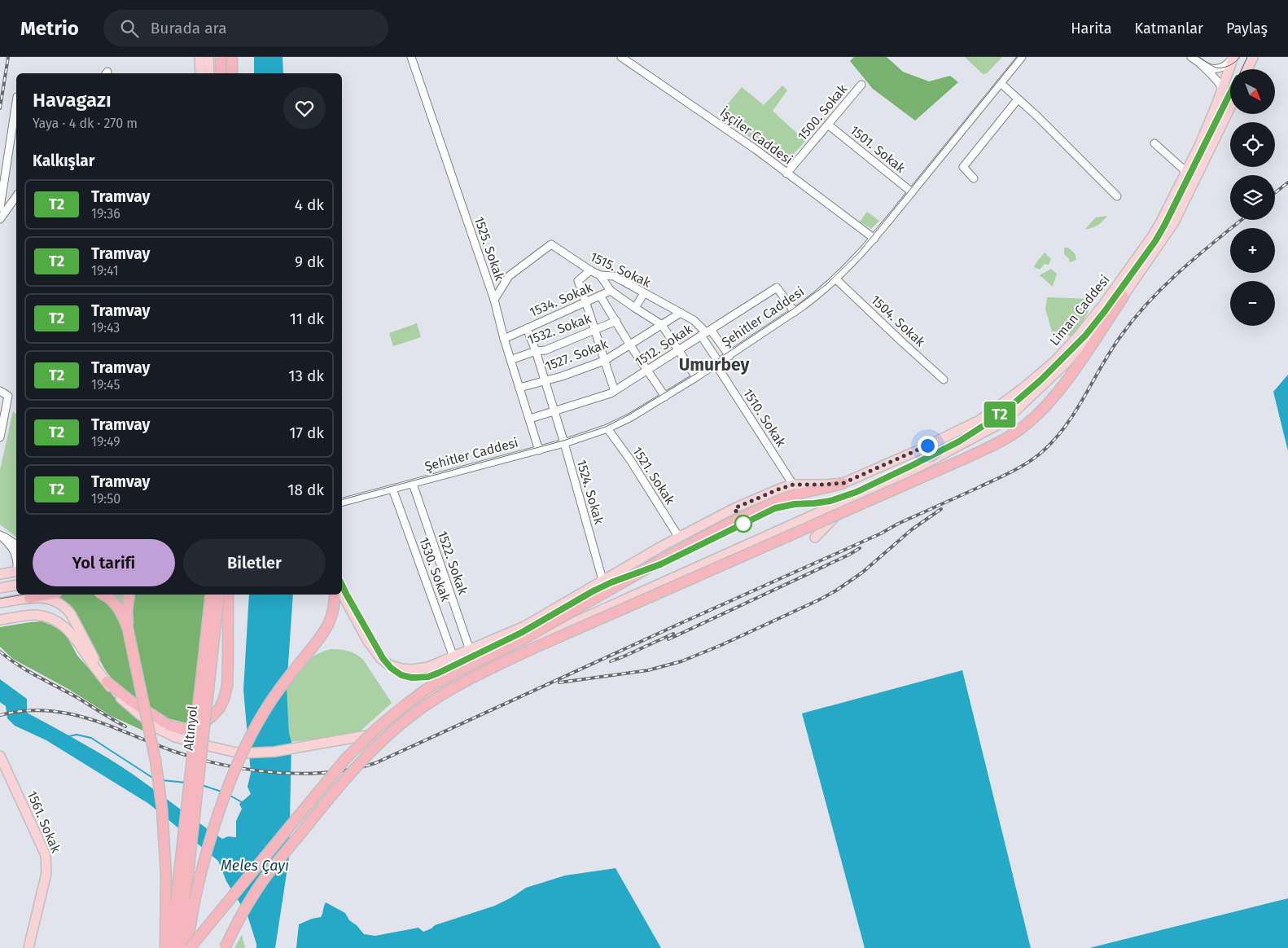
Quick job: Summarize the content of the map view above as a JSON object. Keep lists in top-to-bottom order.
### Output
{
  "streets": {
    "highway": ["Altınyol"],
    "main road": ["Liman Caddesi", "1561. Sokak"],
    "street": [
      "1500. Sokak",
      "İşçiler Caddesi",
      "1501. Sokak",
      "1525. Sokak",
      "1515. Sokak",
      "1534. Sokak",
      "Şehitler Caddesi",
      "1504. Sokak",
      "1532. Sokak",
      "1512. Sokak",
      "1527. Sokak",
      "1510. Sokak",
      "1521. Sokak",
      "1524. Sokak",
      "1522. Sokak",
      "1530. Sokak"
    ]
  },
  "crossings": [
    ["1500. Sokak", "İşçiler Caddesi"],
    ["1500. Sokak", "1501. Sokak"],
    ["İşçiler Caddesi", "Şehitler Caddesi"],
    ["1501. Sokak", "Şehitler Caddesi"],
    ["1525. Sokak", "1515. Sokak"],
    ["1525. Sokak", "1534. Sokak"],
    ["1525. Sokak", "Şehitler Caddesi"],
    ["1525. Sokak", "1532. Sokak"],
    ["1525. Sokak", "1512. Sokak"],
    ["1525. Sokak", "1527. Sokak"],
    ["1515. Sokak", "1534. Sokak"],
    ["1515. Sokak", "Şehitler Caddesi"],
    ["1515. Sokak", "1512. Sokak"],
    ["1515. Sokak", "1527. Sokak"],
    ["1515. Sokak", "1510. Sokak"],
    ["1534. Sokak", "1524. Sokak"],
    ["Liman Caddesi", "1510. Sokak"],
    ["Liman Caddesi", "1521. Sokak"],
    ["Liman Caddesi", "1524. Sokak"],
    ["Liman Caddesi", "1522. Sokak"],
    ["Liman Caddesi", "1530. Sokak"],
    ["Şehitler Caddesi", "1504. Sokak"],
    ["Şehitler Caddesi", "1512. Sokak"],
    ["Şehitler Caddesi", "1510. Sokak"],
    ["Şehitler Caddesi", "1521. Sokak"],
    ["Şehitler Caddesi", "1524. Sokak"],
    ["Şehitler Caddesi", "1522. Sokak"],
    ["Şehitler Caddesi", "1530. Sokak"],
    ["1532. Sokak", "1524. Sokak"],
    ["1512. Sokak", "1510. Sokak"],
    ["1512. Sokak", "1524. Sokak"],
    ["1527. Sokak", "1524. Sokak"]
  ],
  "districts": ["Umurbey"],
  "water": ["Meles Çayı"],
  "lines": ["tram line T2"],
  "north": "bottom right",
  "page": {
    "header": "Metrio",
    "search": "Burada ara",
    "nav": ["Harita", "Katmanlar", "Paylaş"],
    "on_map": "T2",
    "map_buttons": ["+", "−"],
    "heading": [
      ["Havagazı", "Yaya · 4 dk · 270 m"],
      "Kalkışlar"
    ],
    "list": [
      {
        "mark": "T2",
        "name": "Tramvay",
        "note": "19:36",
        "value": "4 dk"
      },
      {
        "mark": "T2",
        "name": "Tramvay",
        "note": "19:41",
        "value": "9 dk"
      },
      {
        "mark": "T2",
        "name": "Tramvay",
        "note": "19:43",
        "value": "11 dk"
      },
      {
        "mark": "T2",
        "name": "Tramvay",
        "note": "19:45",
        "value": "13 dk"
      },
      {
        "mark": "T2",
        "name": "Tramvay",
        "note": "19:49",
        "value": "17 dk"
      },
      {
        "mark": "T2",
        "name": "Tramvay",
        "note": "19:50",
        "value": "18 dk"
      }
    ],
    "buttons": ["Yol tarifi", "Biletler"]
  }
}
